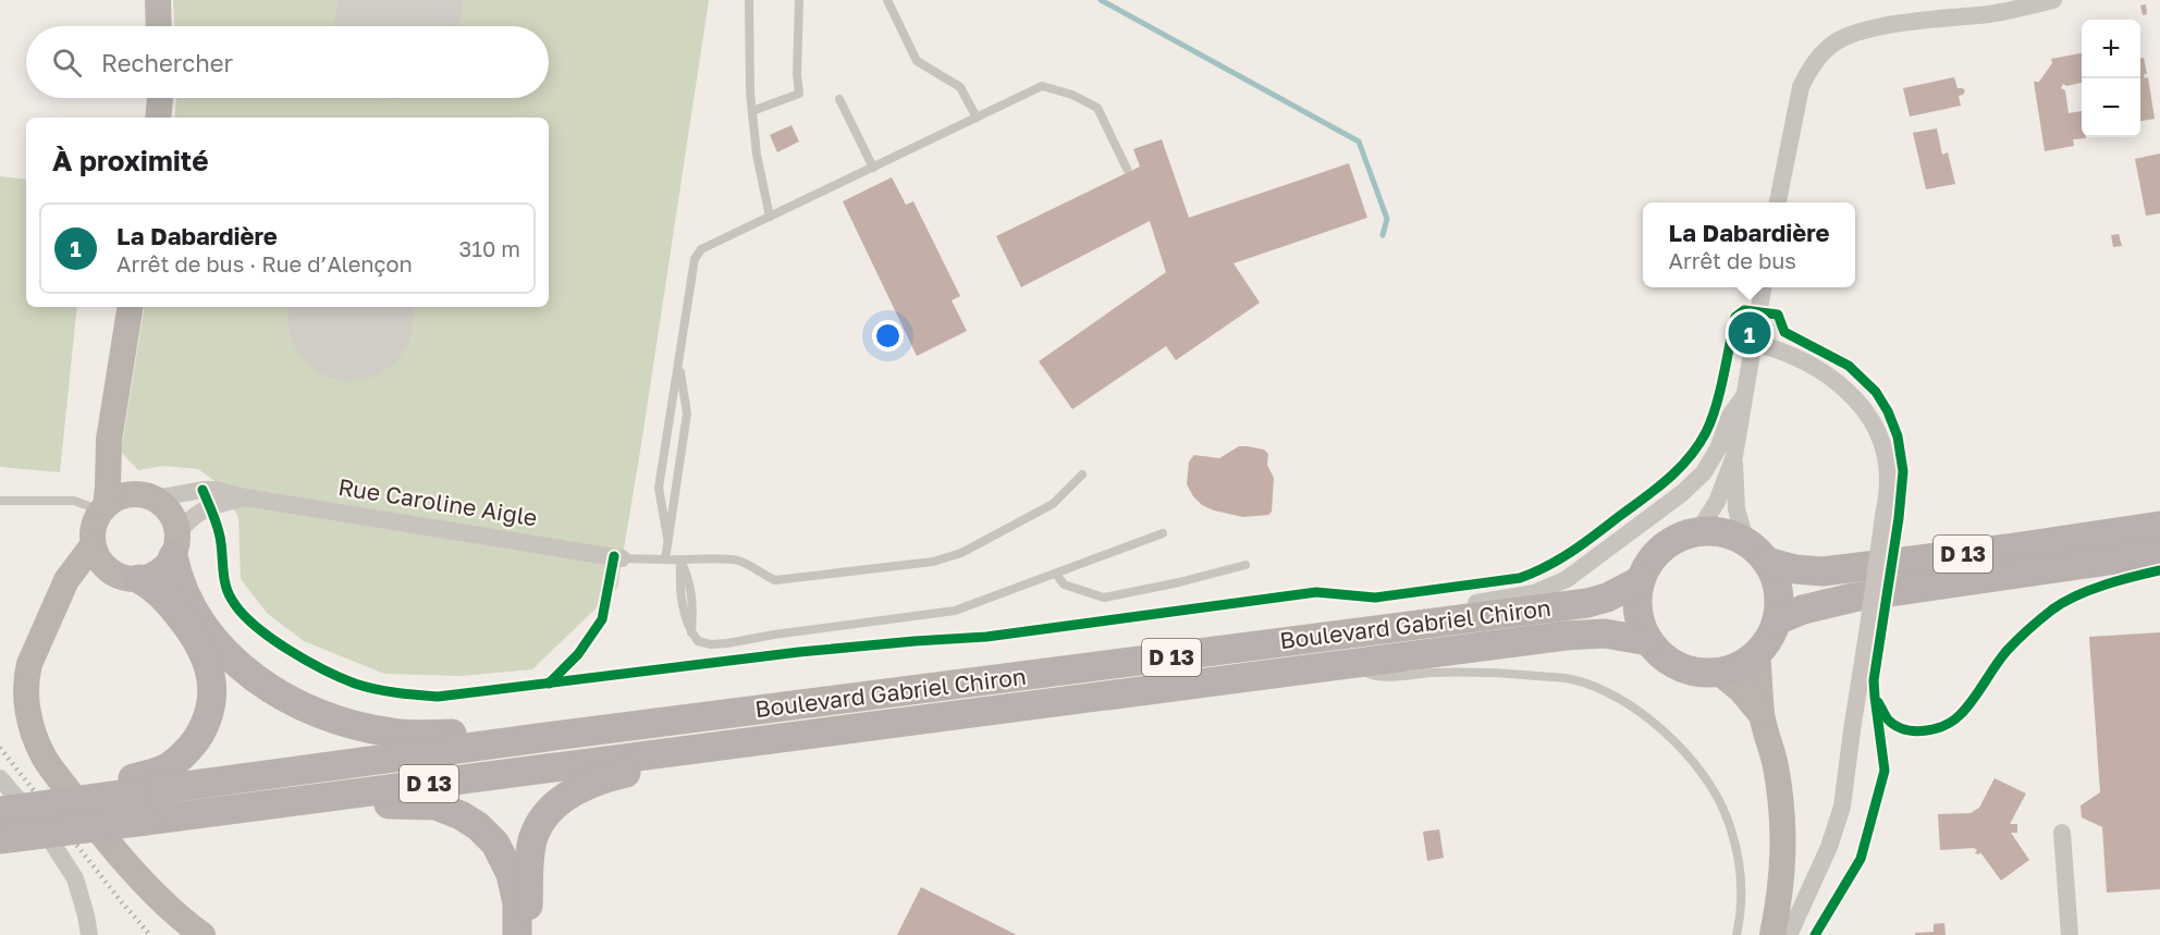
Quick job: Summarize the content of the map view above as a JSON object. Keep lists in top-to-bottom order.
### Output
{
  "streets": {
    "main road": ["D 13", "Boulevard Gabriel Chiron"],
    "street": ["Rue Caroline Aigle"]
  },
  "crossings": [
    ["D 13", "Boulevard Gabriel Chiron"]
  ],
  "page": {
    "map_buttons": ["+", "−"],
    "search": "Rechercher",
    "heading": "À proximité",
    "popup": ["La Dabardière", "Arrêt de bus"],
    "list": [
      {
        "mark": "1",
        "name": "La Dabardière",
        "note": "Arrêt de bus · Rue d’Alençon",
        "value": "310 m"
      }
    ],
    "pins": "1"
  }
}
